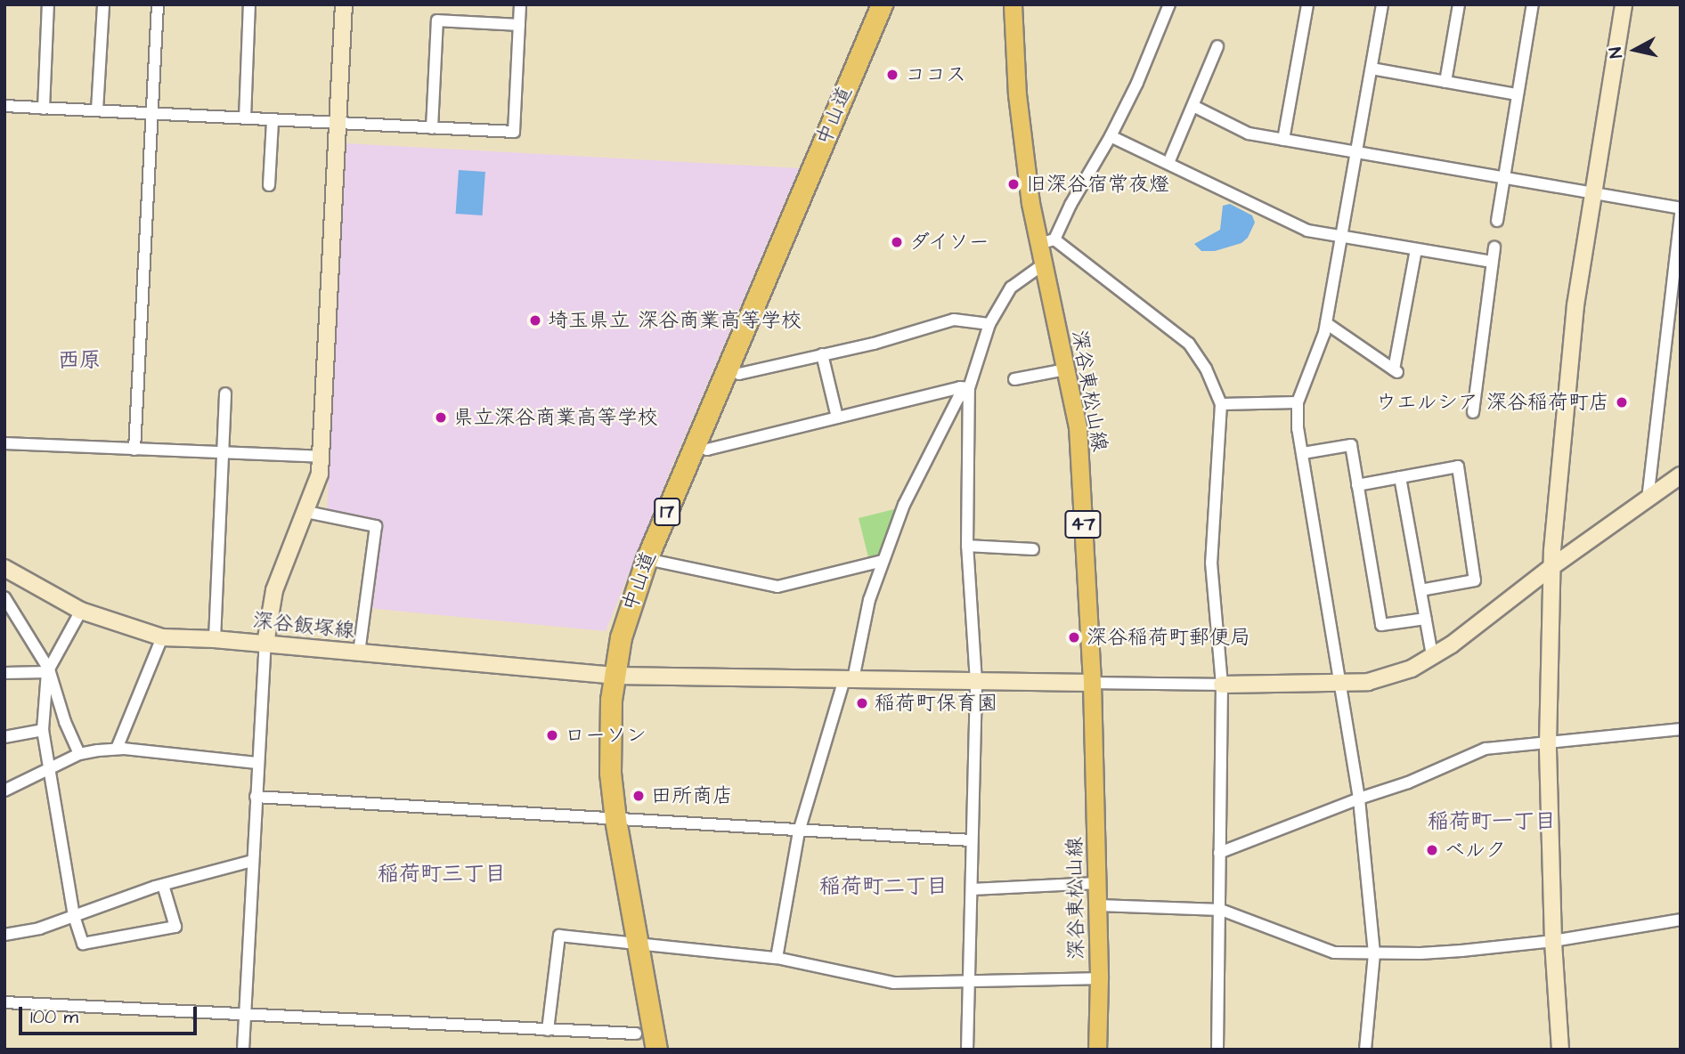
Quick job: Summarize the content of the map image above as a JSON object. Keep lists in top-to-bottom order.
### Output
{
  "streets": {
    "highway": ["中山道", "17"],
    "main road": ["深谷東松山線", "47"],
    "street": ["深谷飯塚線"]
  },
  "crossings": [
    ["中山道", "深谷飯塚線"],
    ["深谷東松山線", "深谷飯塚線"]
  ],
  "districts": [
    "西原",
    "稲荷町一丁目",
    "稲荷町三丁目",
    "稲荷町二丁目"
  ],
  "places": [
    "ココス",
    "旧深谷宿常夜燈",
    "ダイソー",
    "埼玉県立 深谷商業高等学校",
    "ウエルシア 深谷稲荷町店",
    "県立深谷商業高等学校",
    "深谷稲荷町郵便局",
    "稲荷町保育園",
    "ローソン",
    "田所商店",
    "ベルク"
  ],
  "scale_bar": "100 m",
  "north": "left"
}
